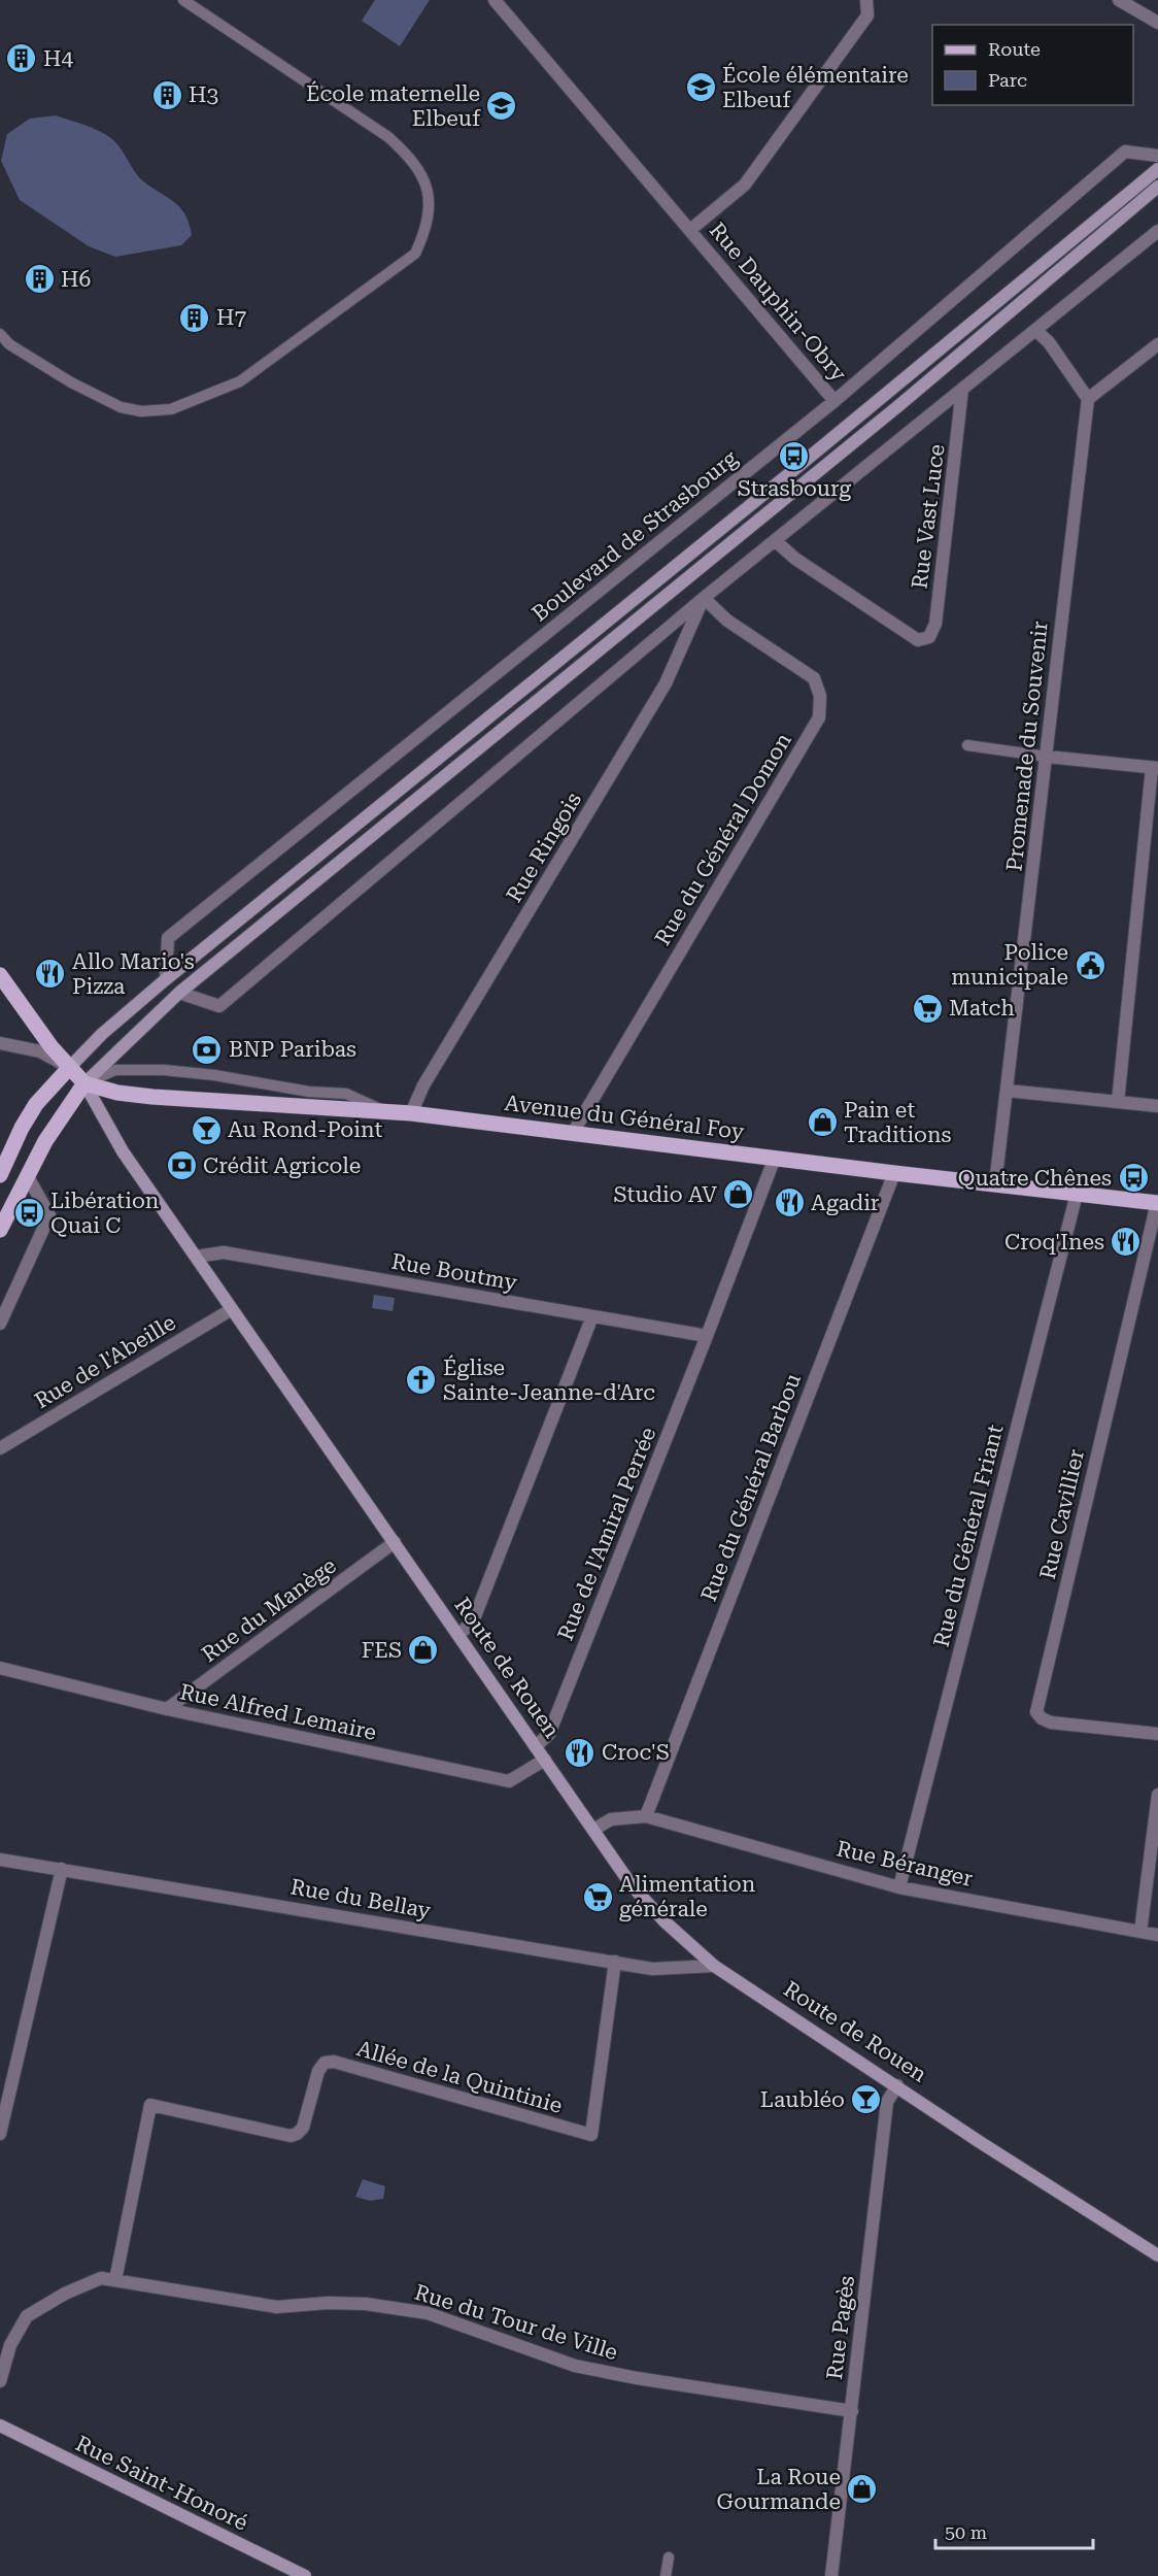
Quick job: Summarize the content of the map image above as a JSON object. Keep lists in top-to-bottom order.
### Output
{
  "streets": {
    "main road": ["Avenue du Général Foy", "Route de Rouen", "Rue Saint-Honoré"],
    "street": [
      "Rue Dauphin-Obry",
      "Rue Vast Luce",
      "Boulevard de Strasbourg",
      "Promenade du Souvenir",
      "Rue du Général Domon",
      "Rue Ringois",
      "Rue Boutmy",
      "Rue de l'Abeille",
      "Rue du Général Barbou",
      "Rue Cavillier",
      "Rue de l'Amiral Perrée",
      "Rue du Général Friant",
      "Rue du Manège",
      "Rue Alfred Lemaire",
      "Rue Béranger",
      "Rue du Bellay",
      "Allée de la Quintinie",
      "Rue du Tour de Ville",
      "Rue Pagès"
    ]
  },
  "crossings": [
    ["Rue Dauphin-Obry", "Boulevard de Strasbourg"],
    ["Promenade du Souvenir", "Avenue du Général Foy"],
    ["Rue du Général Domon", "Rue Ringois"],
    ["Rue du Général Domon", "Avenue du Général Foy"],
    ["Rue Ringois", "Avenue du Général Foy"],
    ["Avenue du Général Foy", "Rue du Général Barbou"],
    ["Avenue du Général Foy", "Rue Cavillier"],
    ["Avenue du Général Foy", "Rue de l'Amiral Perrée"],
    ["Avenue du Général Foy", "Rue du Général Friant"],
    ["Avenue du Général Foy", "Route de Rouen"],
    ["Rue Boutmy", "Rue de l'Amiral Perrée"],
    ["Rue Boutmy", "Route de Rouen"],
    ["Rue de l'Abeille", "Route de Rouen"],
    ["Rue du Général Barbou", "Rue Béranger"],
    ["Rue de l'Amiral Perrée", "Route de Rouen"],
    ["Rue du Général Friant", "Rue Béranger"],
    ["Rue du Manège", "Route de Rouen"],
    ["Rue du Manège", "Rue Alfred Lemaire"],
    ["Route de Rouen", "Rue Alfred Lemaire"],
    ["Route de Rouen", "Rue du Bellay"],
    ["Route de Rouen", "Rue Pagès"],
    ["Rue du Bellay", "Allée de la Quintinie"],
    ["Allée de la Quintinie", "Rue du Tour de Ville"],
    ["Rue du Tour de Ville", "Rue Pagès"]
  ],
  "places": {
    "building": [
      "H4",
      "H3",
      "H6",
      "H7"
    ],
    "school or university": ["École élémentaire Elbeuf", "École maternelle Elbeuf"],
    "bus stop": ["Strasbourg", "Quatre Chênes", "Libération Quai C"],
    "public building": ["Police municipale"],
    "restaurant": [
      "Allo Mario's Pizza",
      "Agadir",
      "Croq'Ines",
      "Croc'S"
    ],
    "supermarket": ["Match", "Alimentation générale"],
    "bank": ["BNP Paribas", "Crédit Agricole"],
    "shop": [
      "Pain et Traditions",
      "Studio AV",
      "FES",
      "La Roue Gourmande"
    ],
    "bar": ["Au Rond-Point", "Laubléo"],
    "church": ["Église Sainte-Jeanne-d'Arc"]
  },
  "legend": ["Route", "Parc"],
  "scale_bar": "50 m"
}
